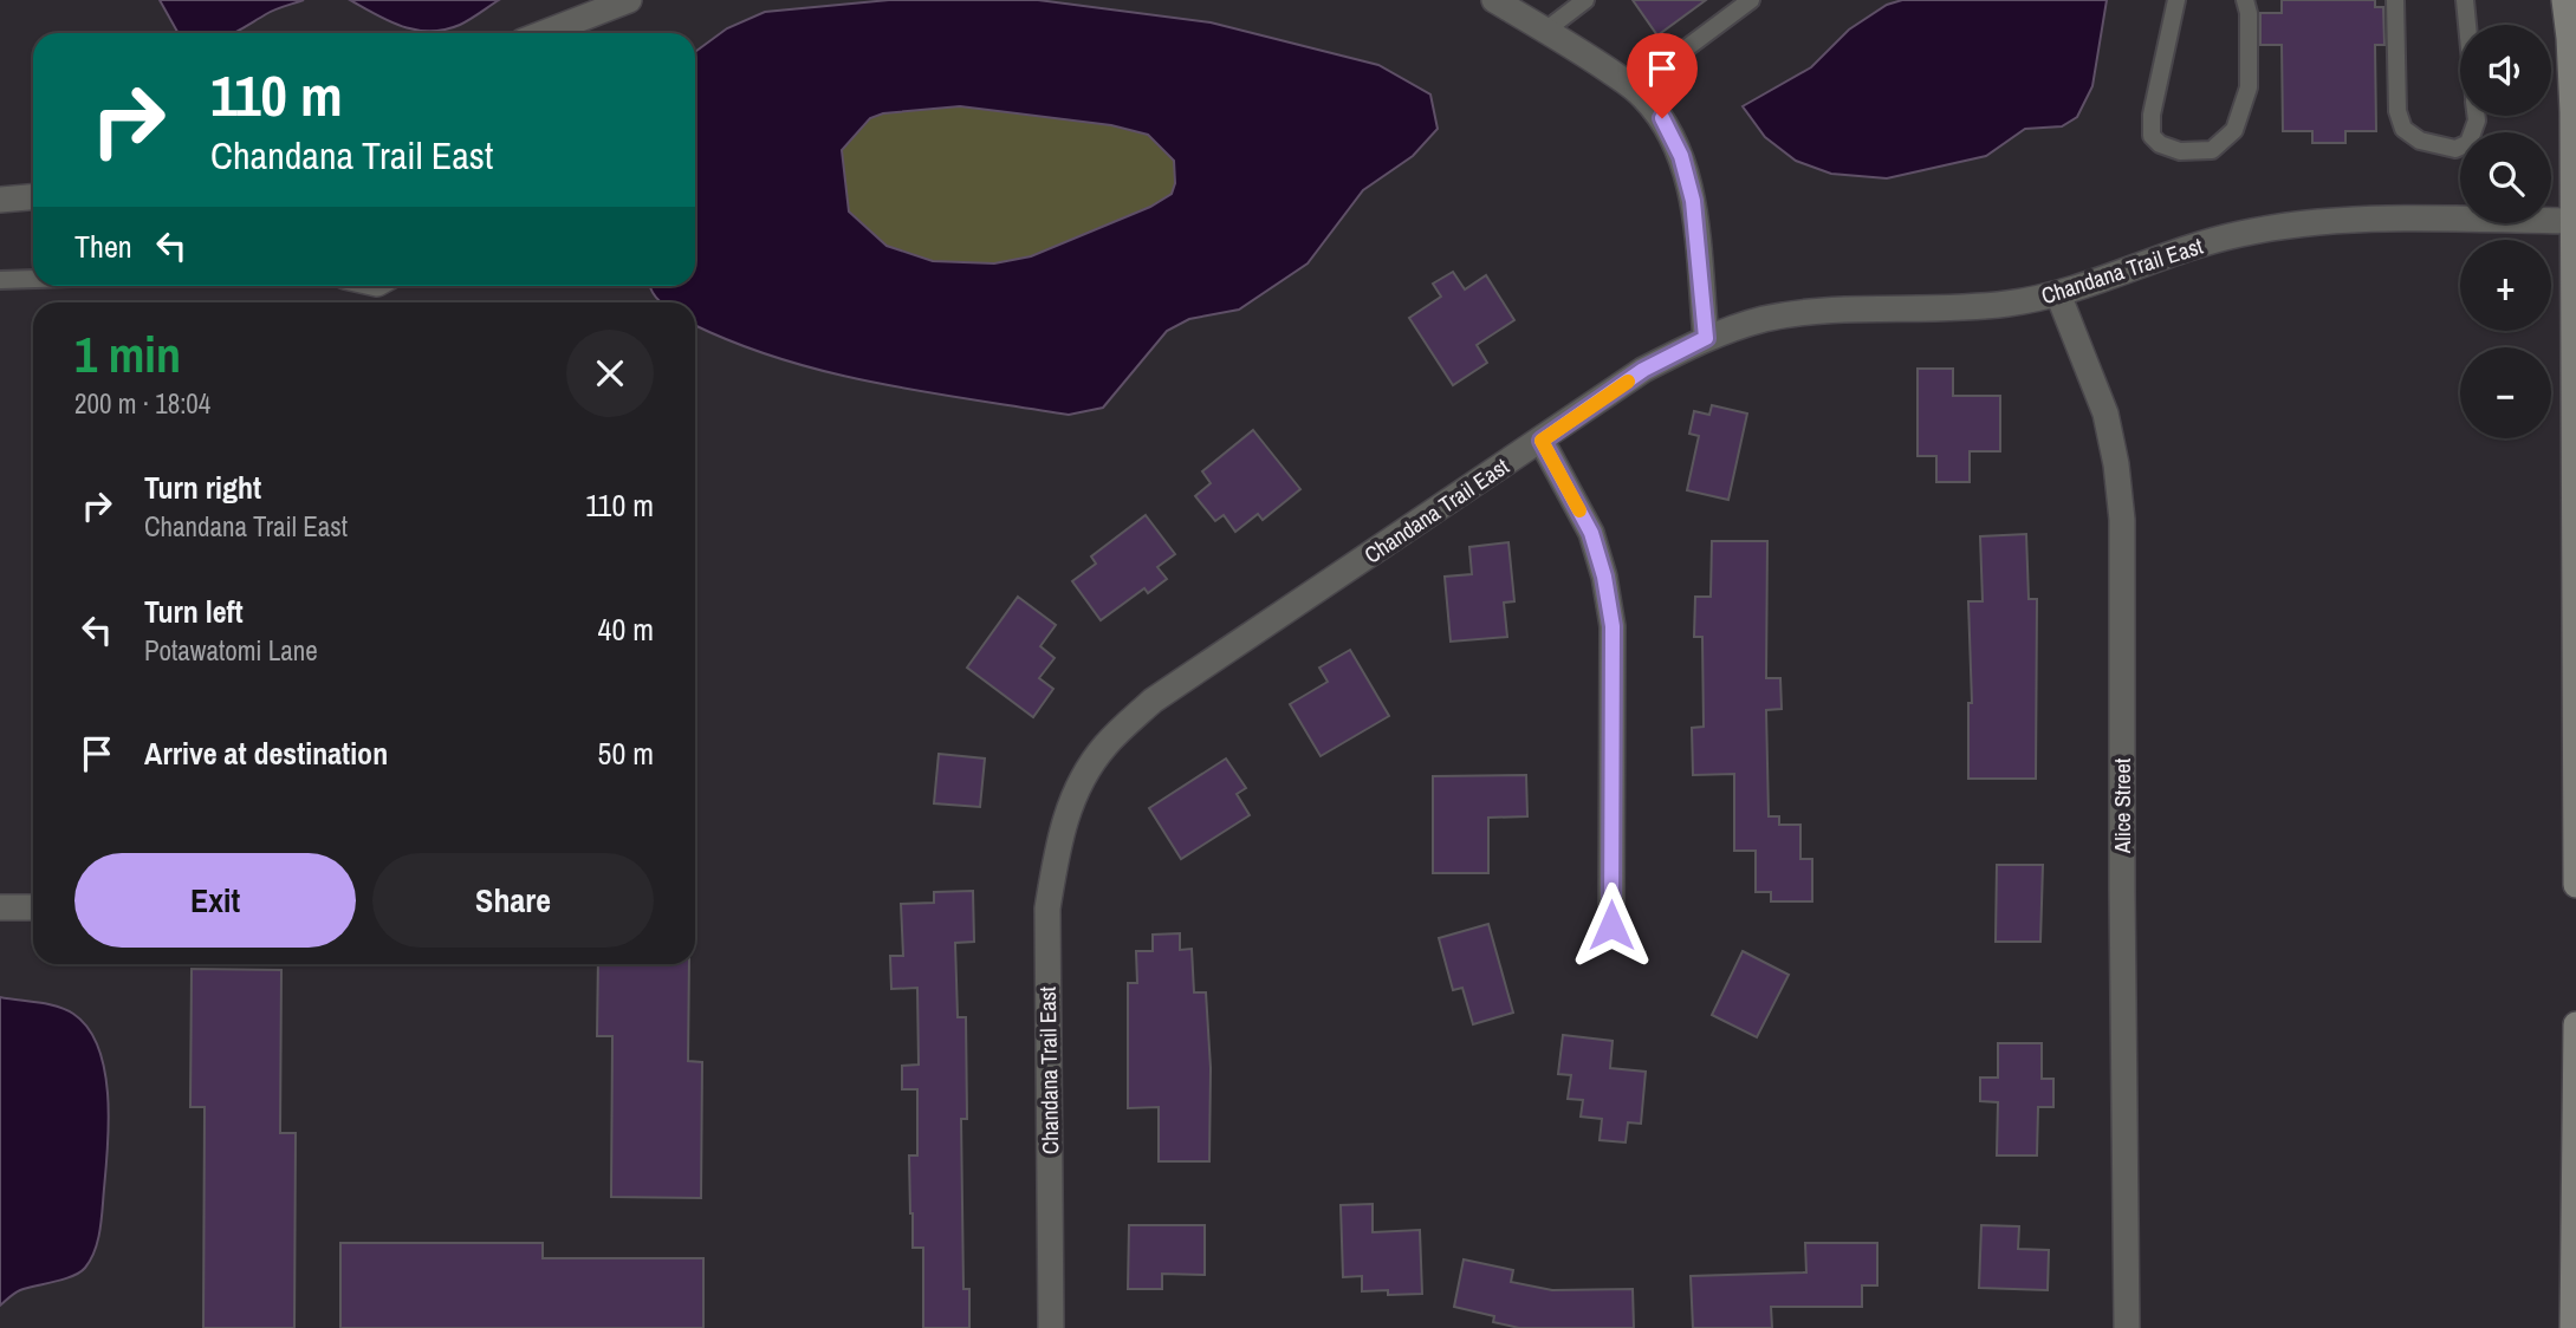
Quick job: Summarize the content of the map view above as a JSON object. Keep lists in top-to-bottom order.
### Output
{
  "streets": {
    "street": ["Chandana Trail East", "Alice Street"]
  },
  "crossings": [
    ["Chandana Trail East", "Alice Street"]
  ],
  "page": {
    "map_buttons": ["+", "−"],
    "turn": ["110 m", "Chandana Trail East"],
    "then": "Then",
    "heading": ["1 min", "200 m · 18:04"],
    "list": [
      {
        "name": "Turn right",
        "note": "Chandana Trail East",
        "value": "110 m"
      },
      {
        "name": "Turn left",
        "note": "Potawatomi Lane",
        "value": "40 m"
      },
      {
        "name": "Arrive at destination",
        "value": "50 m"
      }
    ],
    "buttons": ["Exit", "Share"]
  }
}
